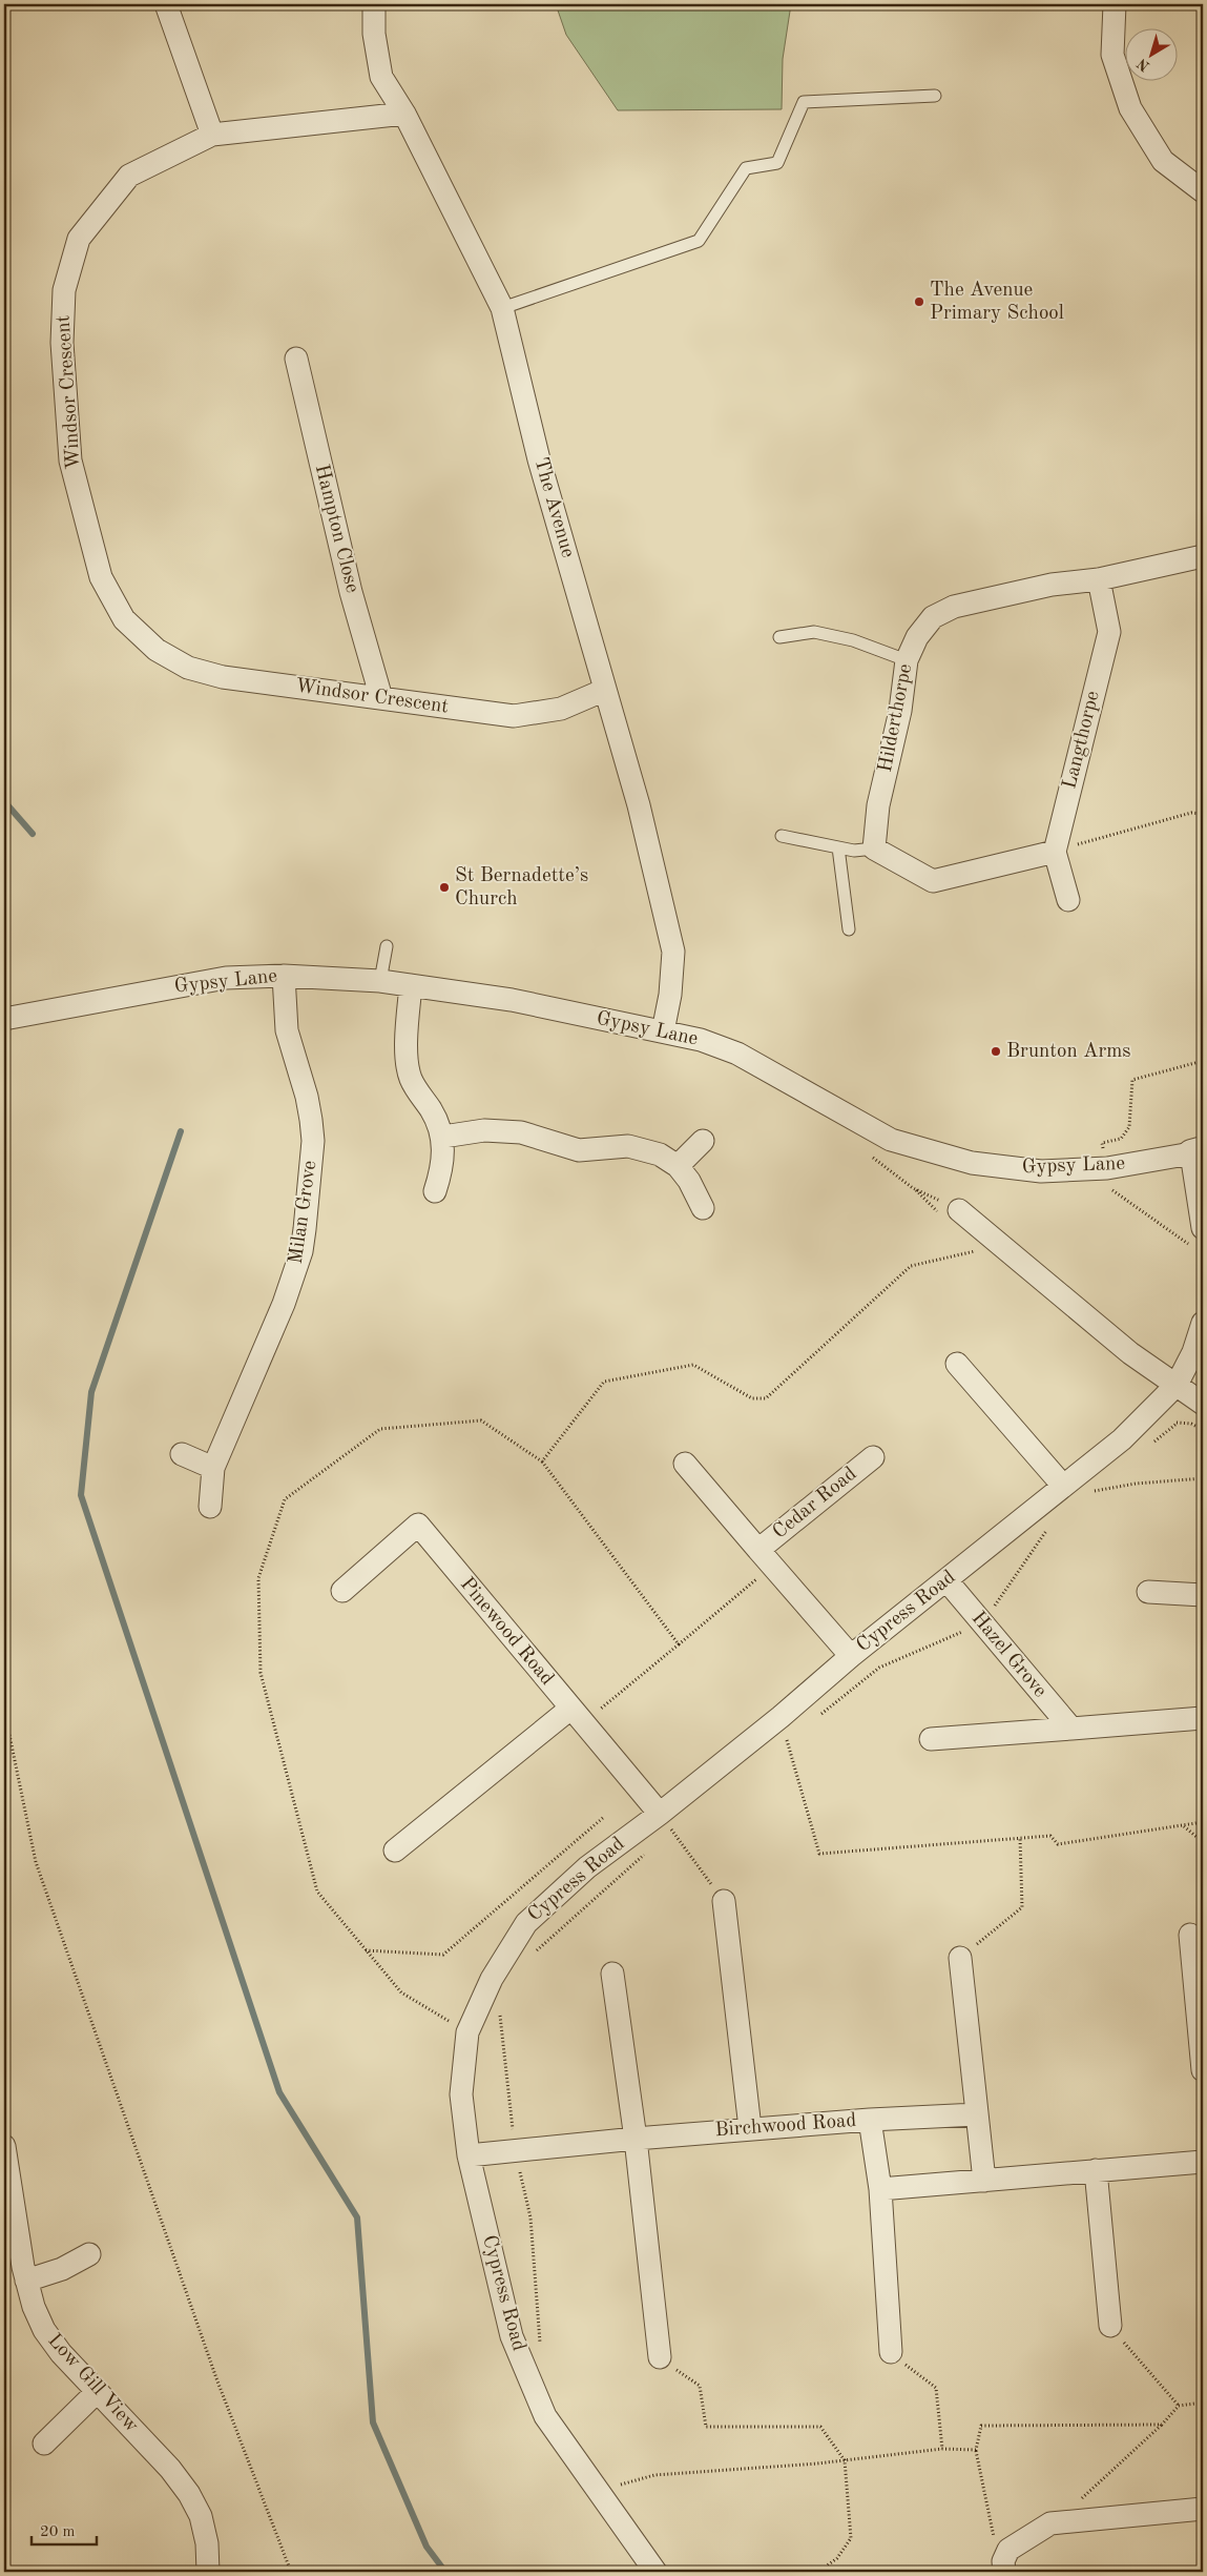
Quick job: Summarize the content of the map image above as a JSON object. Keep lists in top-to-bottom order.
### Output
{
  "streets": {
    "street": [
      "Windsor Crescent",
      "The Avenue",
      "Hampton Close",
      "Hilderthorpe",
      "Langthorpe",
      "Gypsy Lane",
      "Milan Grove",
      "Cedar Road",
      "Cypress Road",
      "Pinewood Road",
      "Hazel Grove",
      "Birchwood Road",
      "Low Gill View"
    ]
  },
  "crossings": [
    ["Windsor Crescent", "The Avenue"],
    ["Windsor Crescent", "Hampton Close"],
    ["The Avenue", "Gypsy Lane"],
    ["Hilderthorpe", "Langthorpe"],
    ["Gypsy Lane", "Milan Grove"],
    ["Cedar Road", "Cypress Road"],
    ["Cypress Road", "Pinewood Road"],
    ["Cypress Road", "Hazel Grove"],
    ["Cypress Road", "Birchwood Road"]
  ],
  "places": ["The Avenue Primary School", "St Bernadette’s Church", "Brunton Arms"],
  "scale_bar": "20 m",
  "north": "bottom left"
}
